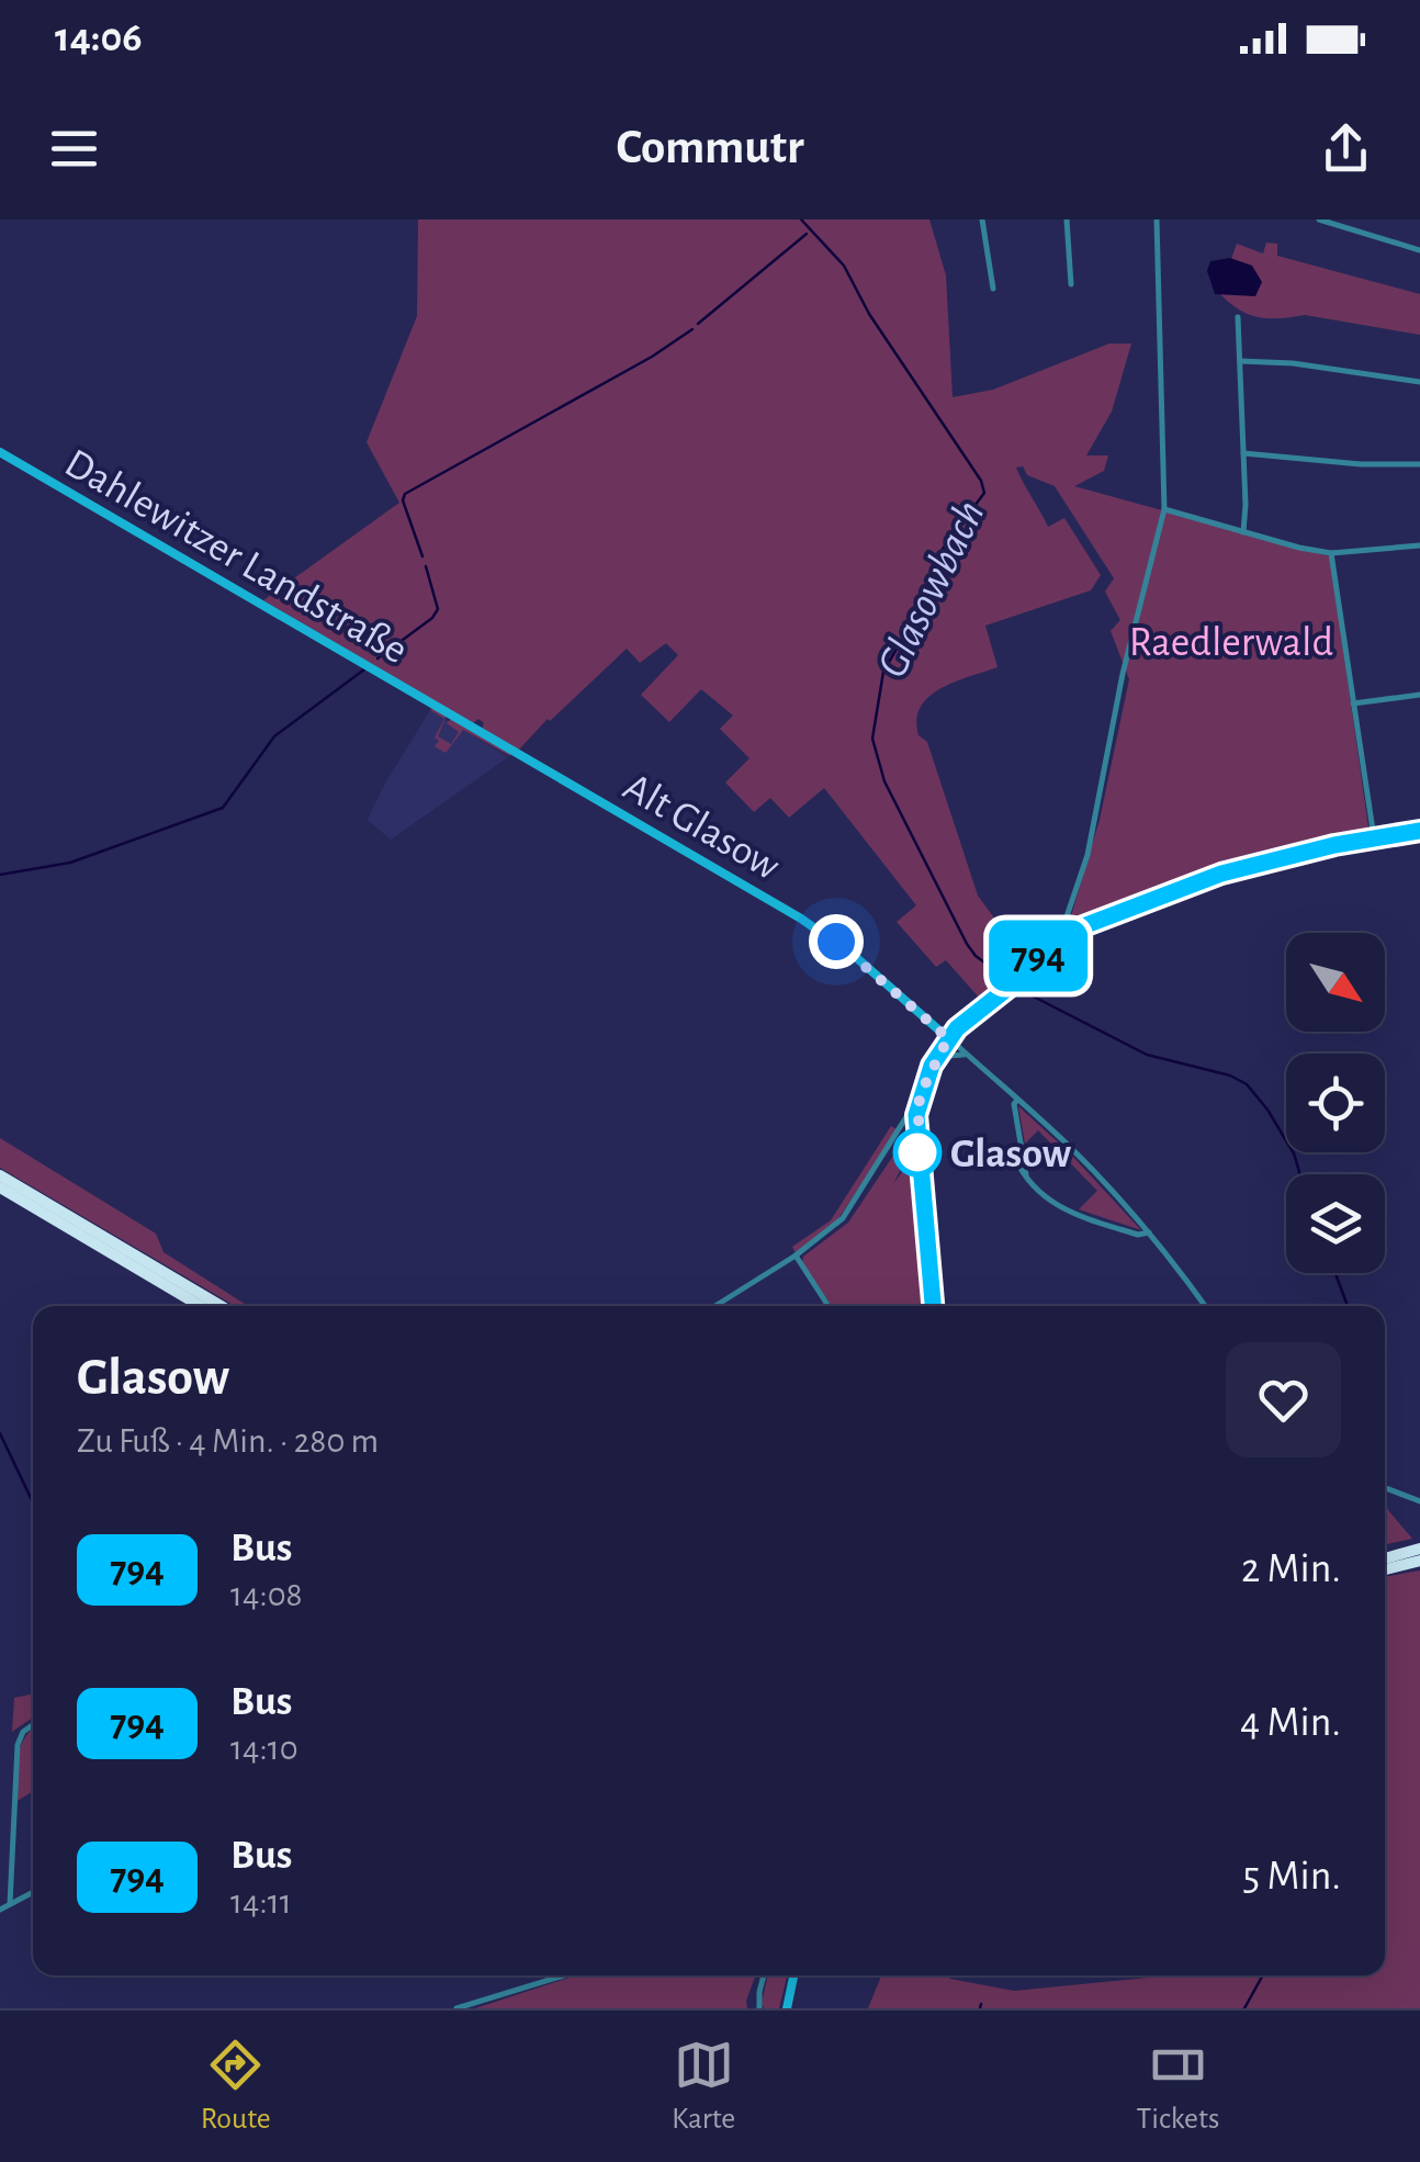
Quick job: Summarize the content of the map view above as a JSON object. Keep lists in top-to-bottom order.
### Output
{
  "streets": {
    "street": ["Dahlewitzer Landstraße", "Alt Glasow"]
  },
  "crossings": [
    ["Dahlewitzer Landstraße", "Alt Glasow"]
  ],
  "water": ["Glasowbach"],
  "parks": ["Raedlerwald"],
  "places": ["Glasow"],
  "lines": ["bus line 794"],
  "north": "bottom right",
  "page": {
    "status": "14:06",
    "header": "Commutr",
    "on_map": "794",
    "heading": ["Glasow", "Zu Fuß · 4 Min. · 280 m"],
    "list": [
      {
        "mark": "794",
        "name": "Bus",
        "note": "14:08",
        "value": "2 Min."
      },
      {
        "mark": "794",
        "name": "Bus",
        "note": "14:10",
        "value": "4 Min."
      },
      {
        "mark": "794",
        "name": "Bus",
        "note": "14:11",
        "value": "5 Min."
      }
    ],
    "tabs": ["Route", "Karte", "Tickets"]
  }
}
